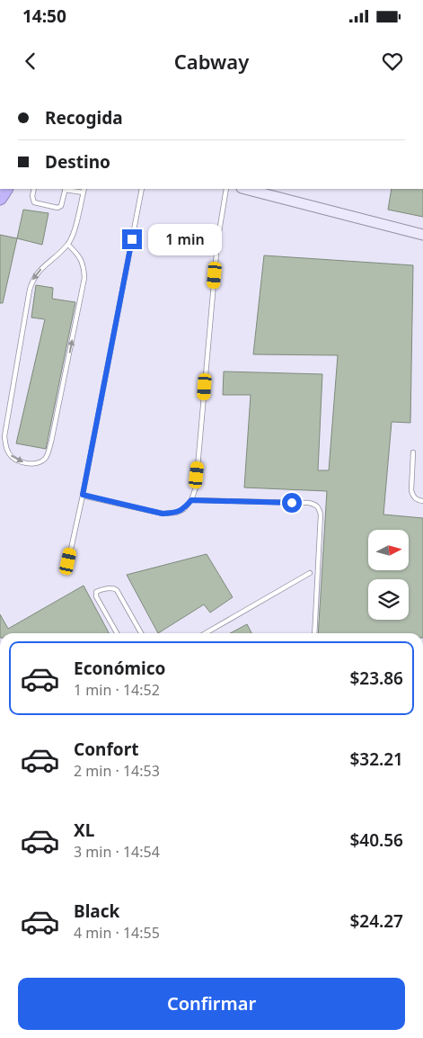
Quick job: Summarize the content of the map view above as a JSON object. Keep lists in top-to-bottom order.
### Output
{
  "north": "right",
  "page": {
    "status": "14:50",
    "header": "Cabway",
    "banner": ["Recogida", "Destino"],
    "bubble": "1 min",
    "list": [
      {
        "name": "Económico",
        "note": "1 min · 14:52",
        "value": "$23.86"
      },
      {
        "name": "Confort",
        "note": "2 min · 14:53",
        "value": "$32.21"
      },
      {
        "name": "XL",
        "note": "3 min · 14:54",
        "value": "$40.56"
      },
      {
        "name": "Black",
        "note": "4 min · 14:55",
        "value": "$24.27"
      }
    ],
    "buttons": "Confirmar"
  }
}
